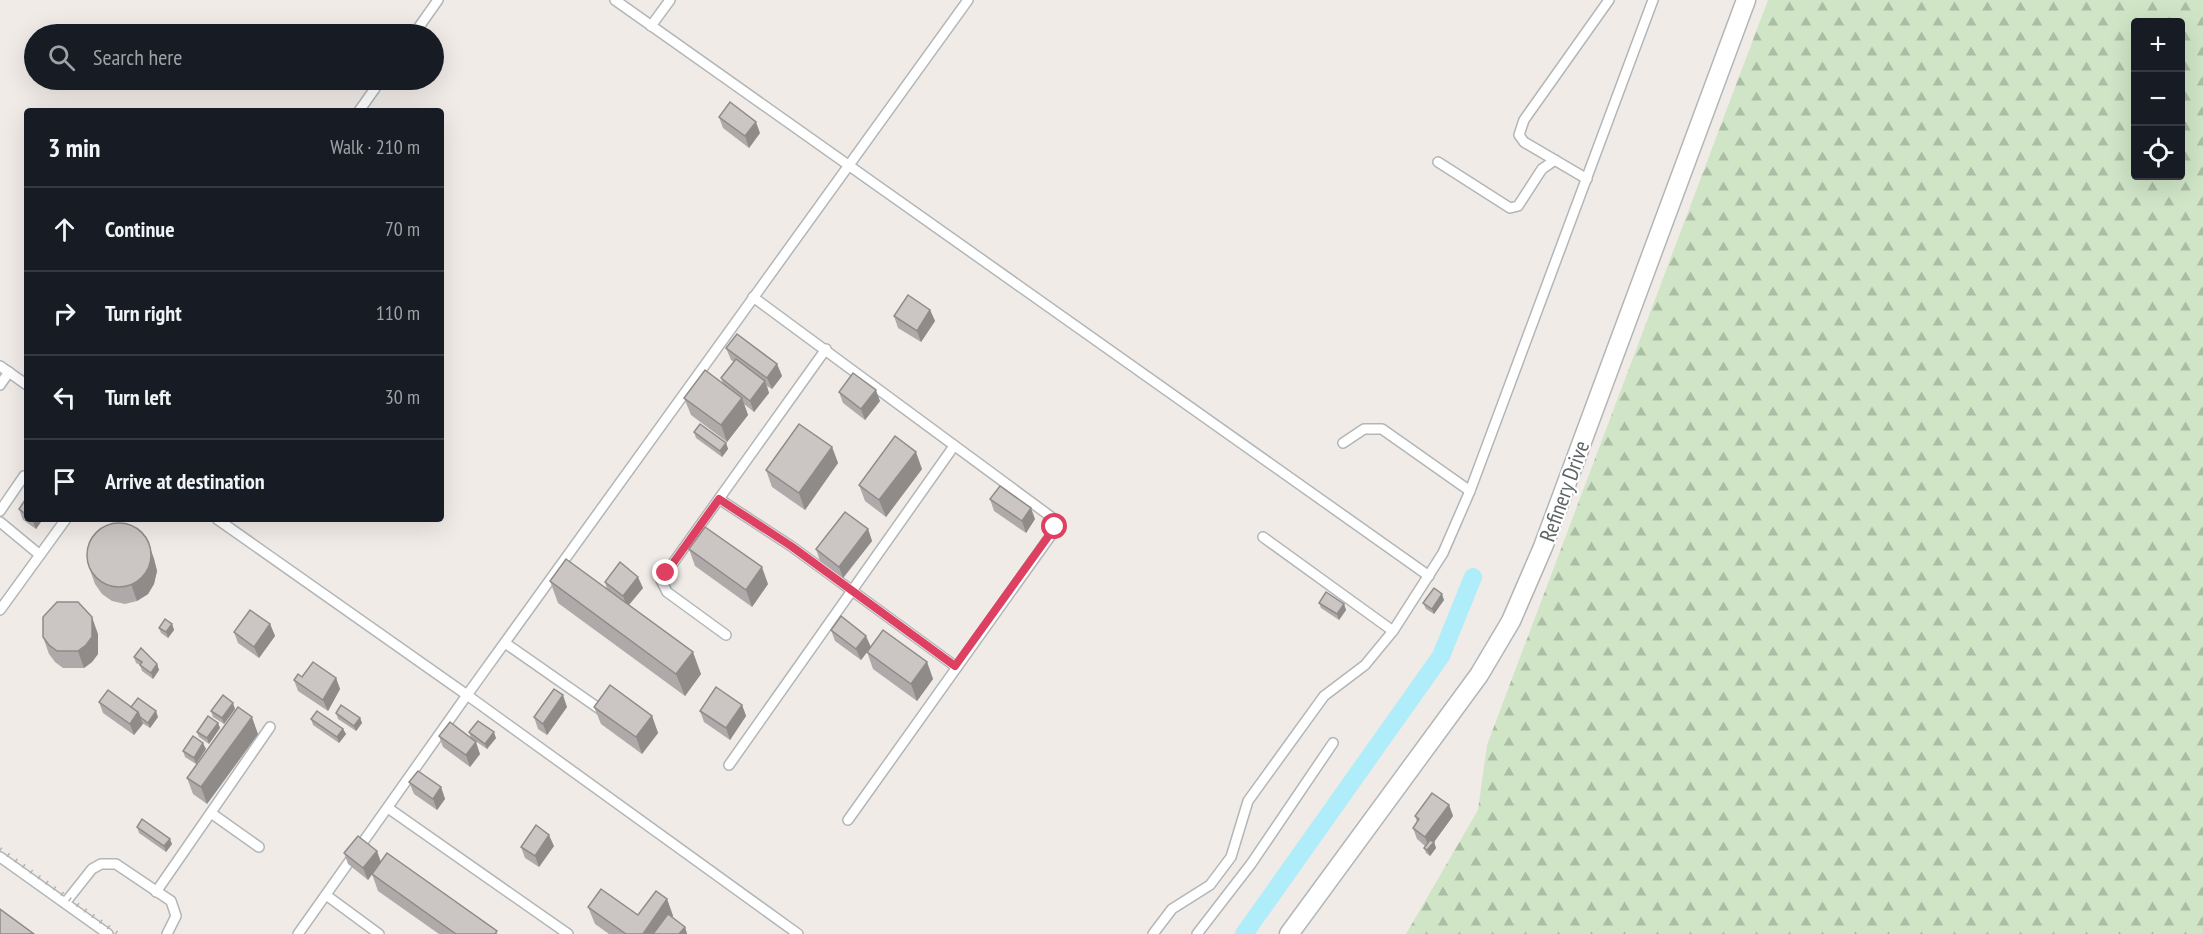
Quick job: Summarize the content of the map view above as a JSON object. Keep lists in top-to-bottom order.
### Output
{
  "streets": {
    "street": ["Refinery Drive"]
  },
  "page": {
    "map_buttons": ["+", "−"],
    "search": "Search here",
    "heading": ["3 min", "Walk · 210 m"],
    "list": [
      ["Continue", "70 m"],
      ["Turn right", "110 m"],
      ["Turn left", "30 m"],
      "Arrive at destination"
    ]
  }
}
